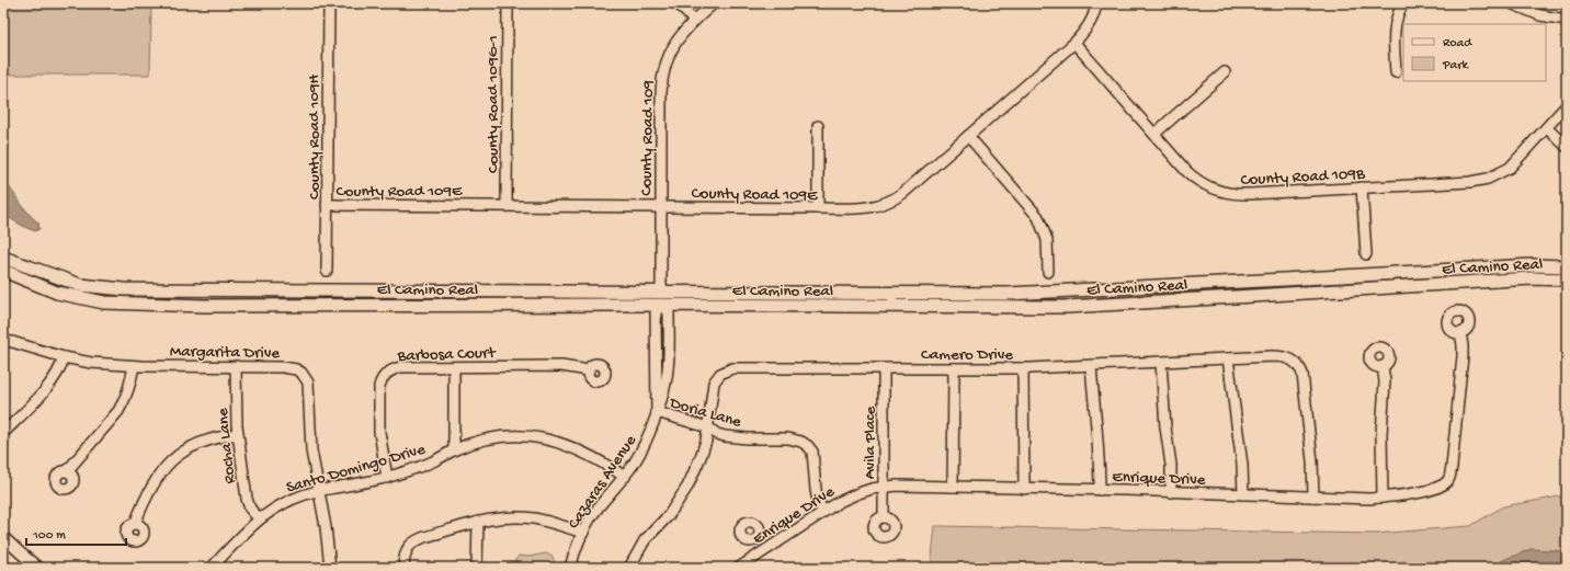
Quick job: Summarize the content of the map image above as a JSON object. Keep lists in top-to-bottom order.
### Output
{
  "streets": {
    "main road": ["El Camino Real"],
    "street": [
      "County Road 109G-1",
      "County Road 109H",
      "County Road 109",
      "County Road 109B",
      "County Road 109E",
      "Margarita Drive",
      "Barbosa Court",
      "Camero Drive",
      "Doria Lane",
      "Avila Place",
      "Rocha Lane",
      "Santo Domingo Drive",
      "Enrique Drive",
      "Cazaras Avenue"
    ]
  },
  "crossings": [
    ["County Road 109G-1", "County Road 109E"],
    ["County Road 109H", "County Road 109E"],
    ["County Road 109", "County Road 109E"],
    ["County Road 109", "El Camino Real"],
    ["County Road 109B", "County Road 109E"],
    ["El Camino Real", "Cazaras Avenue"],
    ["Margarita Drive", "Rocha Lane"],
    ["Margarita Drive", "Santo Domingo Drive"],
    ["Barbosa Court", "Santo Domingo Drive"],
    ["Camero Drive", "Doria Lane"],
    ["Camero Drive", "Avila Place"],
    ["Camero Drive", "Enrique Drive"],
    ["Doria Lane", "Enrique Drive"],
    ["Doria Lane", "Cazaras Avenue"],
    ["Avila Place", "Enrique Drive"],
    ["Rocha Lane", "Santo Domingo Drive"],
    ["Santo Domingo Drive", "Cazaras Avenue"]
  ],
  "legend": ["Road", "Park"],
  "scale_bar": "100 m"
}
